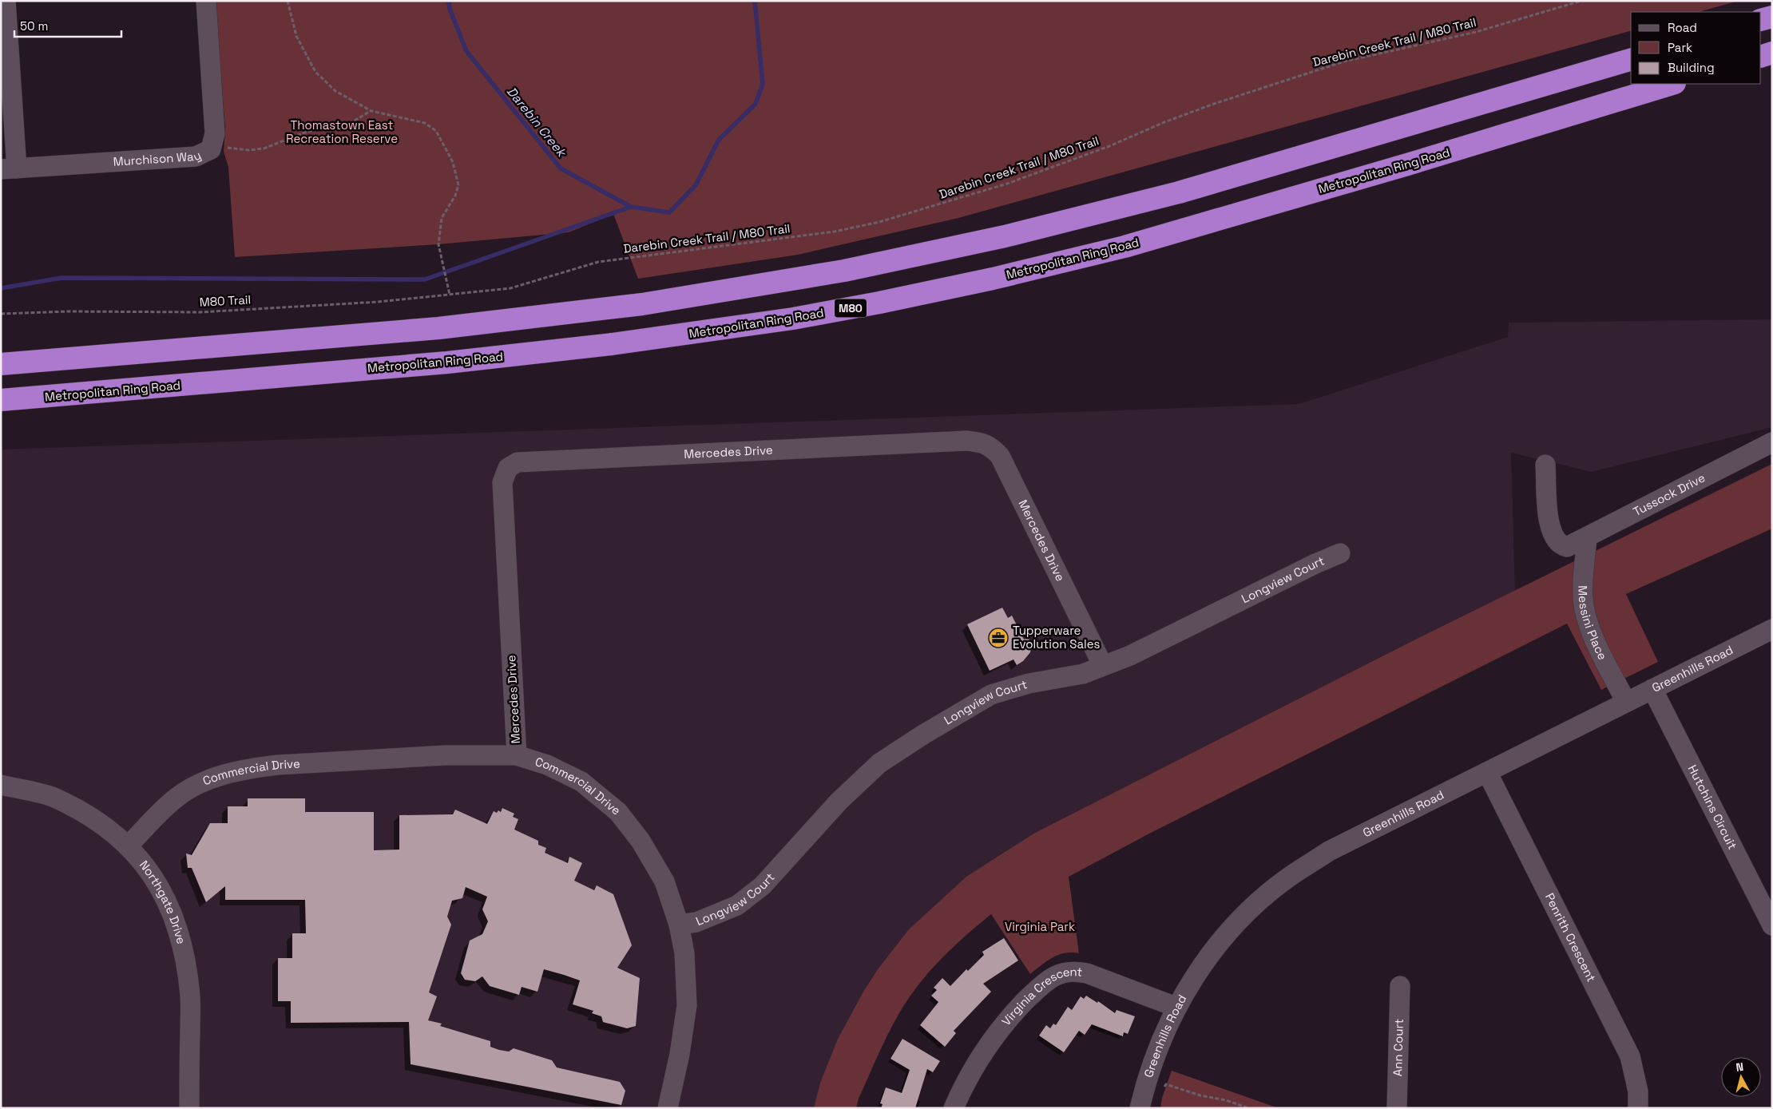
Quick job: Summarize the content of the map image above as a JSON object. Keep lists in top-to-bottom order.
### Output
{
  "streets": {
    "highway": ["Metropolitan Ring Road", "M80"],
    "street": [
      "Murchison Way",
      "Mercedes Drive",
      "Tussock Drive",
      "Longview Court",
      "Messini Place",
      "Greenhills Road",
      "Commercial Drive",
      "Hutchins Circuit",
      "Northgate Drive",
      "Penrith Crescent",
      "Virginia Crescent",
      "Ann Court"
    ],
    "path": ["Darebin Creek Trail / M80 Trail", "M80 Trail"]
  },
  "crossings": [
    ["Darebin Creek Trail / M80 Trail", "M80 Trail"],
    ["Mercedes Drive", "Longview Court"],
    ["Mercedes Drive", "Commercial Drive"],
    ["Tussock Drive", "Messini Place"],
    ["Longview Court", "Commercial Drive"],
    ["Messini Place", "Greenhills Road"],
    ["Greenhills Road", "Hutchins Circuit"],
    ["Greenhills Road", "Penrith Crescent"],
    ["Greenhills Road", "Virginia Crescent"],
    ["Commercial Drive", "Northgate Drive"]
  ],
  "water": ["Darebin Creek"],
  "parks": ["Thomastown East Recreation Reserve", "Virginia Park"],
  "places": {
    "office": ["Tupperware Evolution Sales"]
  },
  "legend": ["Road", "Park", "Building"],
  "scale_bar": "50 m",
  "north": "top"
}
